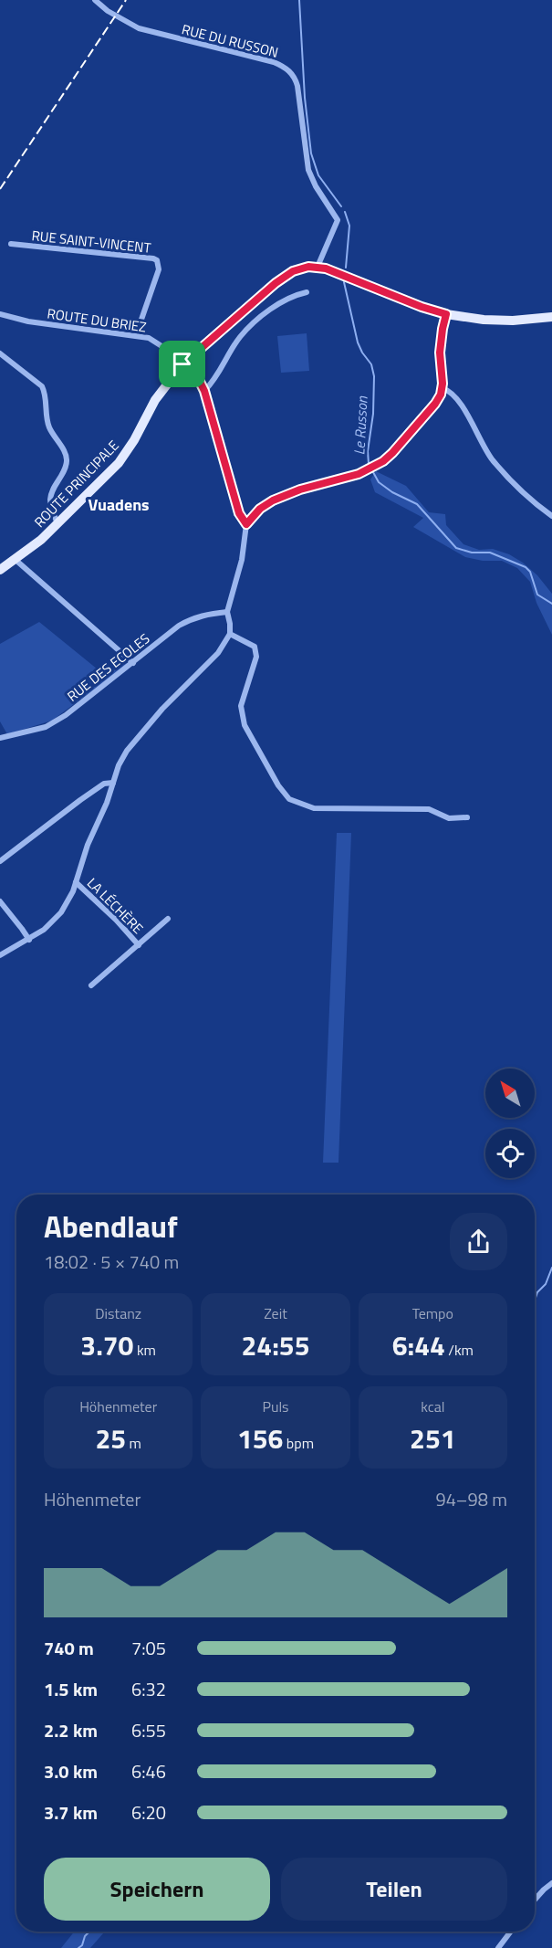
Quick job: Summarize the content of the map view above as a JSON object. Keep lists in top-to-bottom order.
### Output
{
  "streets": {
    "main road": ["ROUTE PRINCIPALE"],
    "street": [
      "RUE DU RUSSON",
      "RUE SAINT-VINCENT",
      "ROUTE DU BRIEZ",
      "RUE DES ECOLES",
      "LA LÉCHÈRE"
    ]
  },
  "crossings": [
    ["RUE DU RUSSON", "ROUTE PRINCIPALE"],
    ["RUE SAINT-VINCENT", "ROUTE DU BRIEZ"],
    ["ROUTE DU BRIEZ", "ROUTE PRINCIPALE"]
  ],
  "districts": ["Vuadens"],
  "water": ["Le Russon"],
  "north": "top left",
  "page": {
    "heading": ["Abendlauf", "18:02 · 5 × 740 m"],
    "stats": [
      ["Distanz", "3.70 km"],
      ["Zeit", "24:55"],
      ["Tempo", "6:44 /km"],
      ["Höhenmeter", "25 m"],
      ["Puls", "156 bpm"],
      ["kcal", "251"]
    ],
    "chart": ["Höhenmeter", "94–98 m"],
    "list": [
      {
        "name": "740 m",
        "note": "7:05"
      },
      {
        "name": "1.5 km",
        "note": "6:32"
      },
      {
        "name": "2.2 km",
        "note": "6:55"
      },
      {
        "name": "3.0 km",
        "note": "6:46"
      },
      {
        "name": "3.7 km",
        "note": "6:20"
      }
    ],
    "buttons": ["Speichern", "Teilen"]
  }
}
